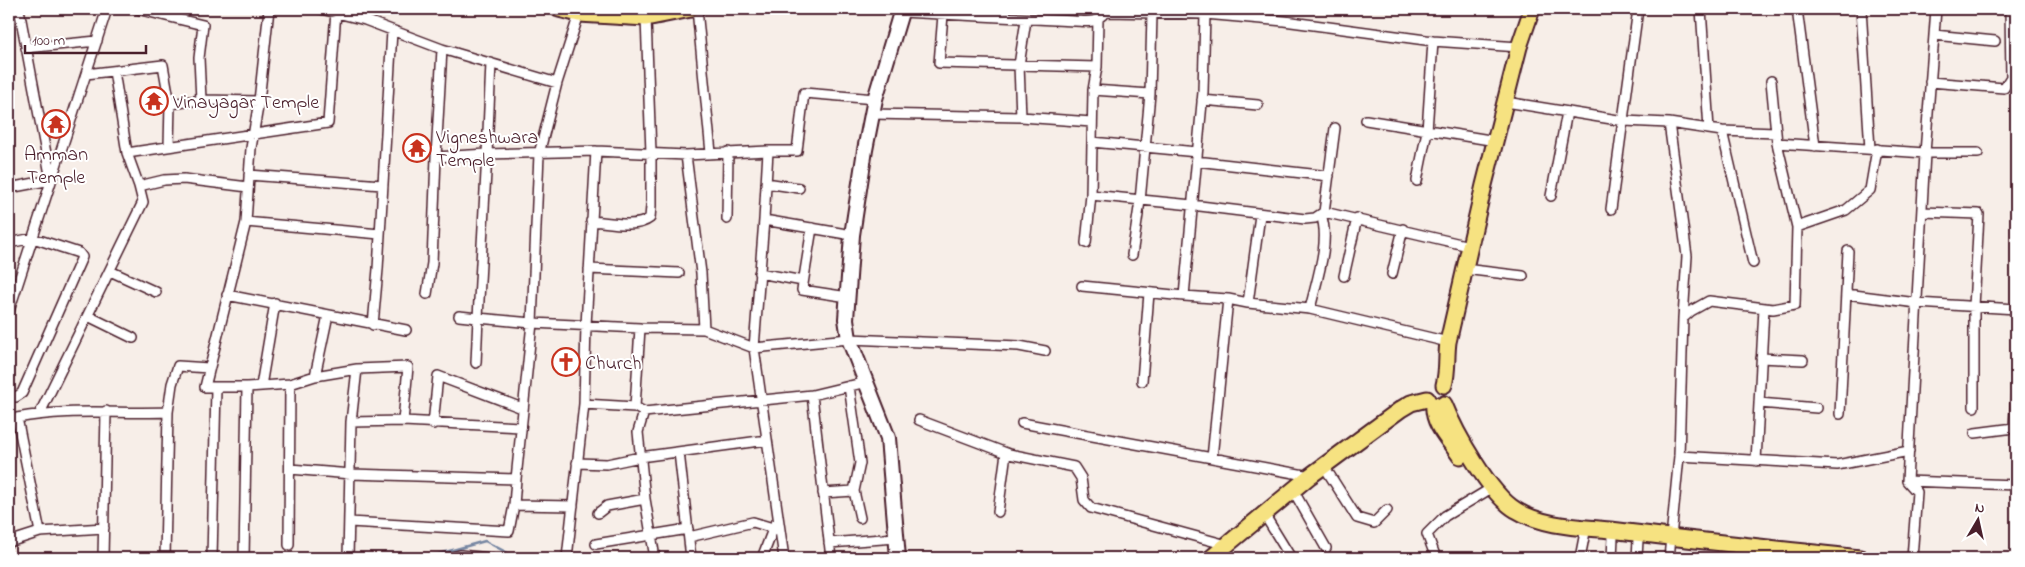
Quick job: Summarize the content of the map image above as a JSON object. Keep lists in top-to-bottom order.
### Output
{
  "places": {
    "temple": ["Vinayagar Temple", "Amman Temple", "Vigneshwara Temple"],
    "church": ["Church"]
  },
  "scale_bar": "100 m",
  "north": "top"
}
